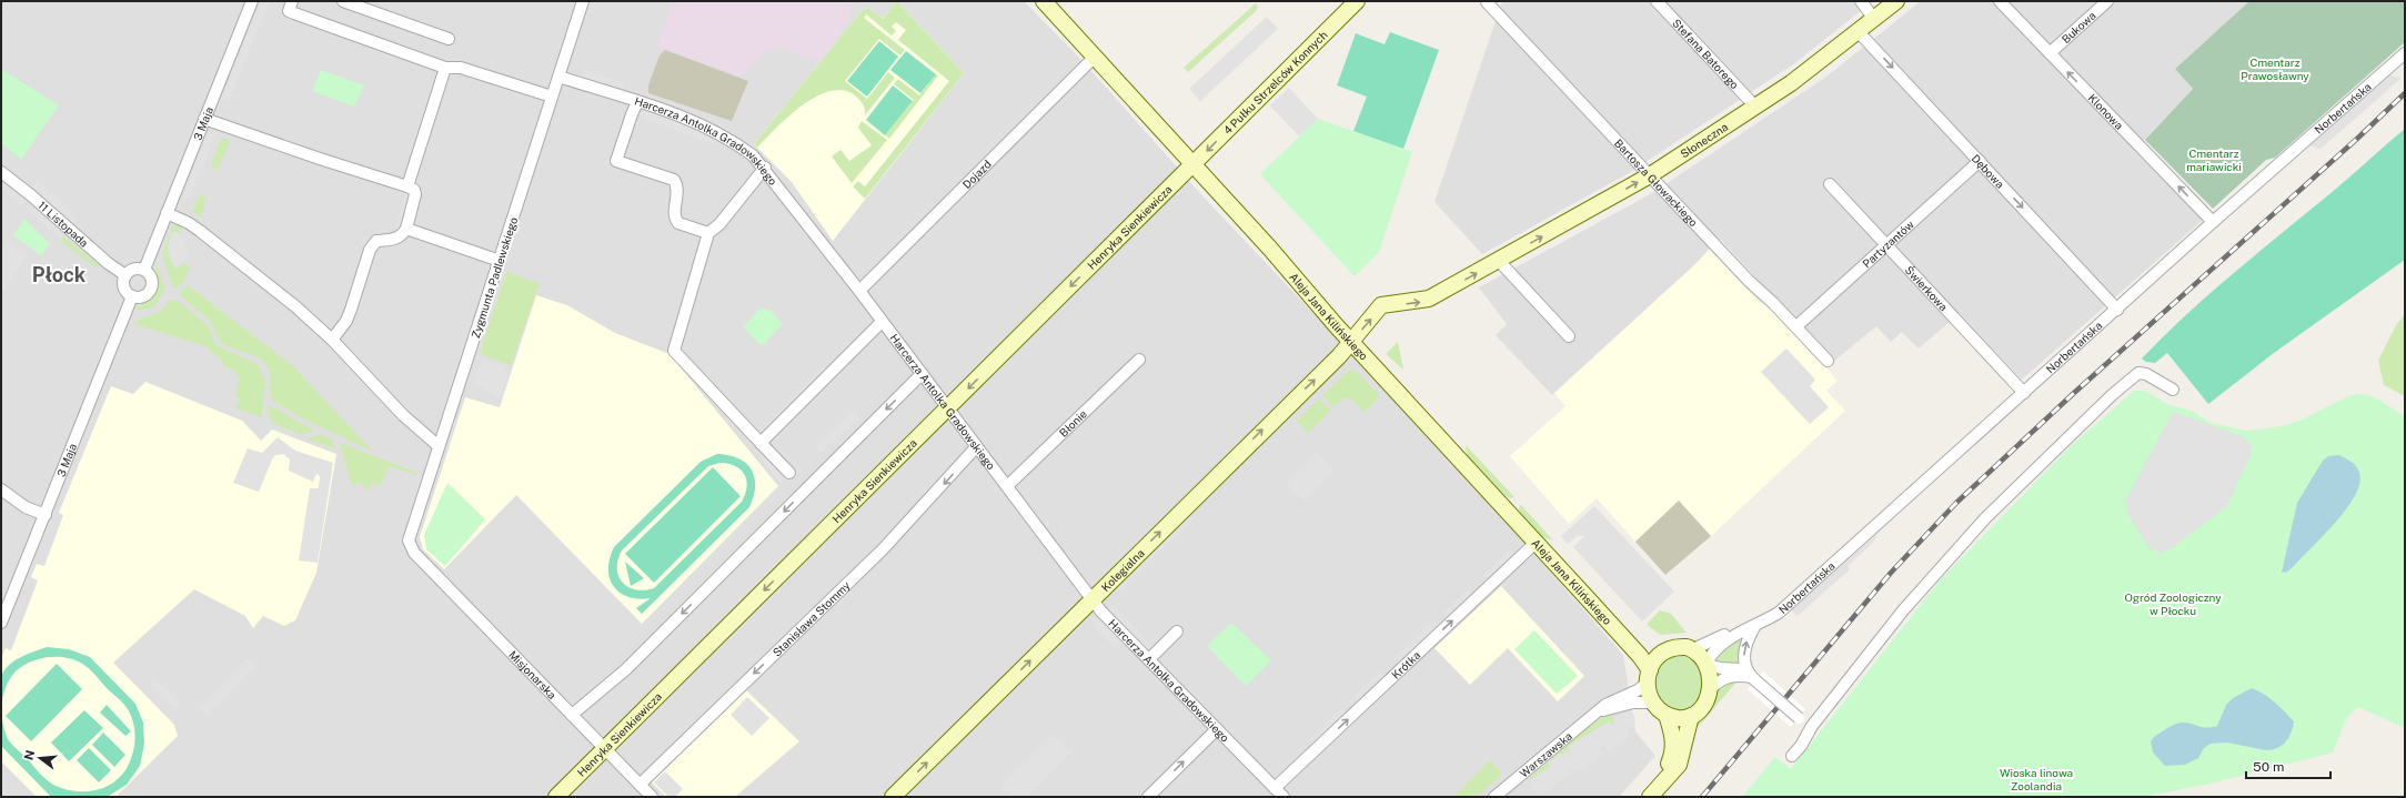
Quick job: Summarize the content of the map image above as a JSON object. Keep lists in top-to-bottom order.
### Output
{
  "streets": {
    "street": [
      "Bukowa",
      "Stefana Batorego",
      "4 Pułku Strzelców Konnych",
      "Norbertańska",
      "Klonowa",
      "3 Maja",
      "Słoneczna",
      "Harcerza Antolka Gradowskiego",
      "Dębowa",
      "Dojazd",
      "Bartosza Głowackiego",
      "11 Listopada",
      "Henryka Sienkiewicza",
      "Partyzantów",
      "Zygmunta Padlewskiego",
      "Świerkowa",
      "Aleja Jana Kilińskiego",
      "Błonie",
      "Kolegialna",
      "Stanisława Stommy",
      "Krótka",
      "Misjonarska",
      "Warszawska"
    ]
  },
  "crossings": [
    ["Bukowa", "Klonowa"],
    ["Stefana Batorego", "Słoneczna"],
    ["4 Pułku Strzelców Konnych", "Henryka Sienkiewicza"],
    ["4 Pułku Strzelców Konnych", "Aleja Jana Kilińskiego"],
    ["Norbertańska", "Klonowa"],
    ["Norbertańska", "Dębowa"],
    ["Norbertańska", "Świerkowa"],
    ["3 Maja", "11 Listopada"],
    ["Słoneczna", "Dębowa"],
    ["Słoneczna", "Bartosza Głowackiego"],
    ["Słoneczna", "Kolegialna"],
    ["Harcerza Antolka Gradowskiego", "Dojazd"],
    ["Harcerza Antolka Gradowskiego", "Henryka Sienkiewicza"],
    ["Harcerza Antolka Gradowskiego", "Zygmunta Padlewskiego"],
    ["Harcerza Antolka Gradowskiego", "Błonie"],
    ["Harcerza Antolka Gradowskiego", "Kolegialna"],
    ["Harcerza Antolka Gradowskiego", "Stanisława Stommy"],
    ["Harcerza Antolka Gradowskiego", "Krótka"],
    ["Dębowa", "Partyzantów"],
    ["Dojazd", "Aleja Jana Kilińskiego"],
    ["Bartosza Głowackiego", "Partyzantów"],
    ["Henryka Sienkiewicza", "Aleja Jana Kilińskiego"],
    ["Henryka Sienkiewicza", "Misjonarska"],
    ["Partyzantów", "Świerkowa"],
    ["Zygmunta Padlewskiego", "Misjonarska"],
    ["Aleja Jana Kilińskiego", "Kolegialna"],
    ["Aleja Jana Kilińskiego", "Krótka"],
    ["Aleja Jana Kilińskiego", "Warszawska"],
    ["Stanisława Stommy", "Misjonarska"]
  ],
  "one_way": [
    "4 Pułku Strzelców Konnych",
    "Klonowa",
    "Słoneczna",
    "Dębowa",
    "Kolegialna",
    "Krótka"
  ],
  "districts": ["Płock"],
  "parks": [
    "Cmentarz Prawosławny",
    "Cmentarz mariawicki",
    "Ogród Zoologiczny w Płocku",
    "Wioska linowa Zoolandia"
  ],
  "scale_bar": "50 m",
  "north": "left"
}
